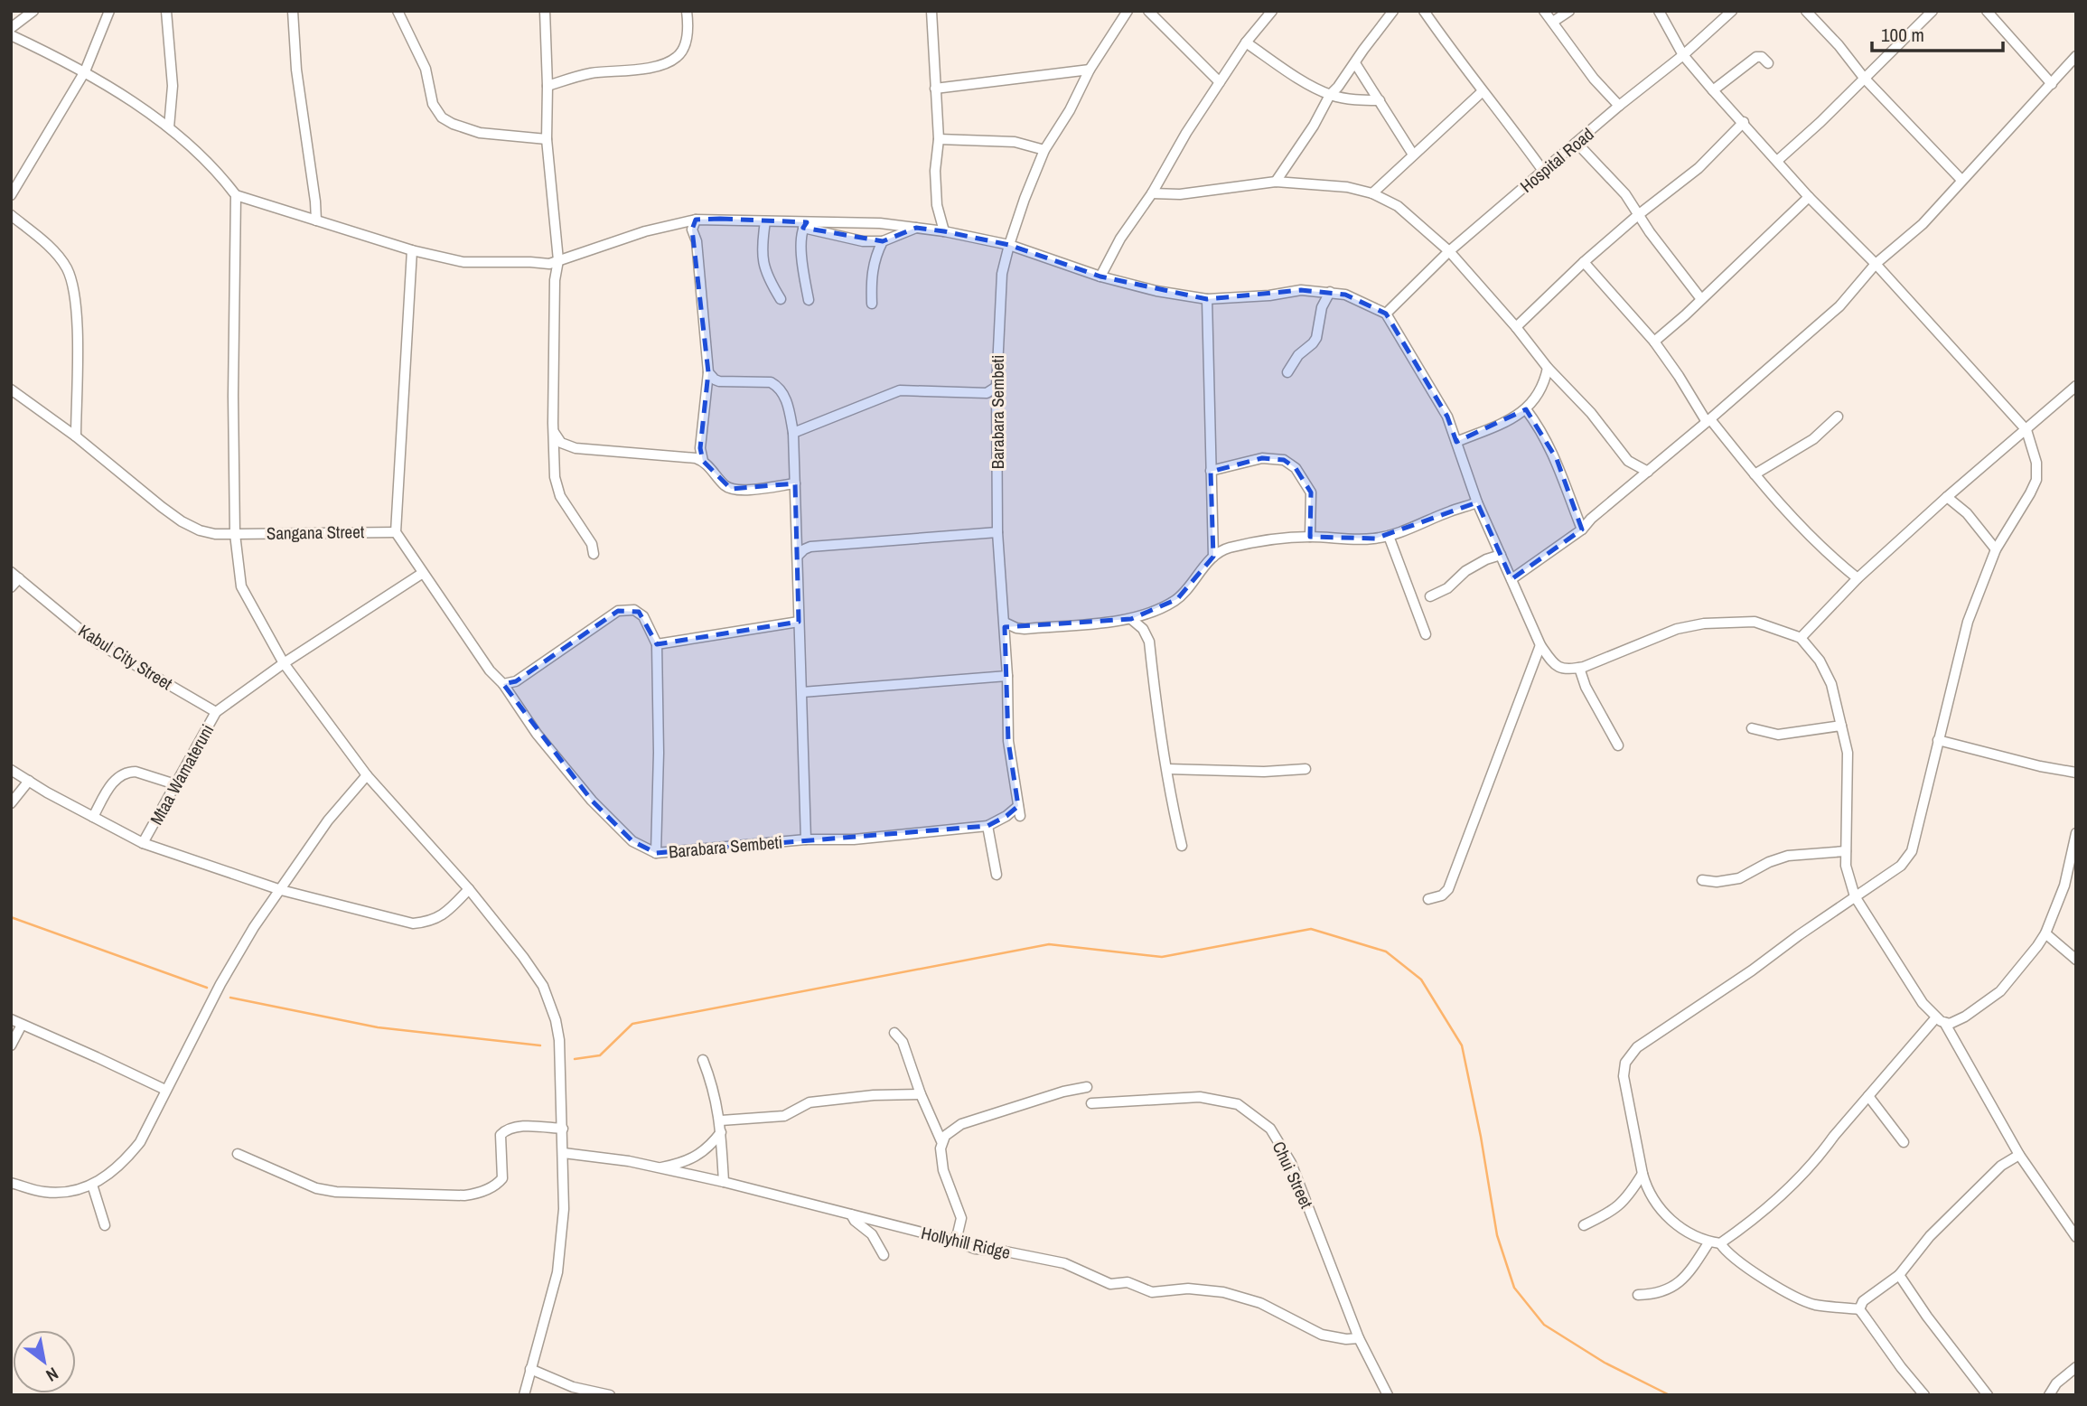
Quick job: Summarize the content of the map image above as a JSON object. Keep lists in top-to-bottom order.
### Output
{
  "streets": {
    "street": [
      "Hospital Road",
      "Barabara Sembeti",
      "Sangana Street",
      "Kabul City Street",
      "Mtaa Wamateruni",
      "Chui Street",
      "Hollyhill Ridge"
    ]
  },
  "crossings": [
    ["Barabara Sembeti", "Sangana Street"],
    ["Barabara Sembeti", "Mtaa Wamateruni"],
    ["Kabul City Street", "Mtaa Wamateruni"],
    ["Chui Street", "Hollyhill Ridge"]
  ],
  "scale_bar": "100 m",
  "north": "bottom right"
}
